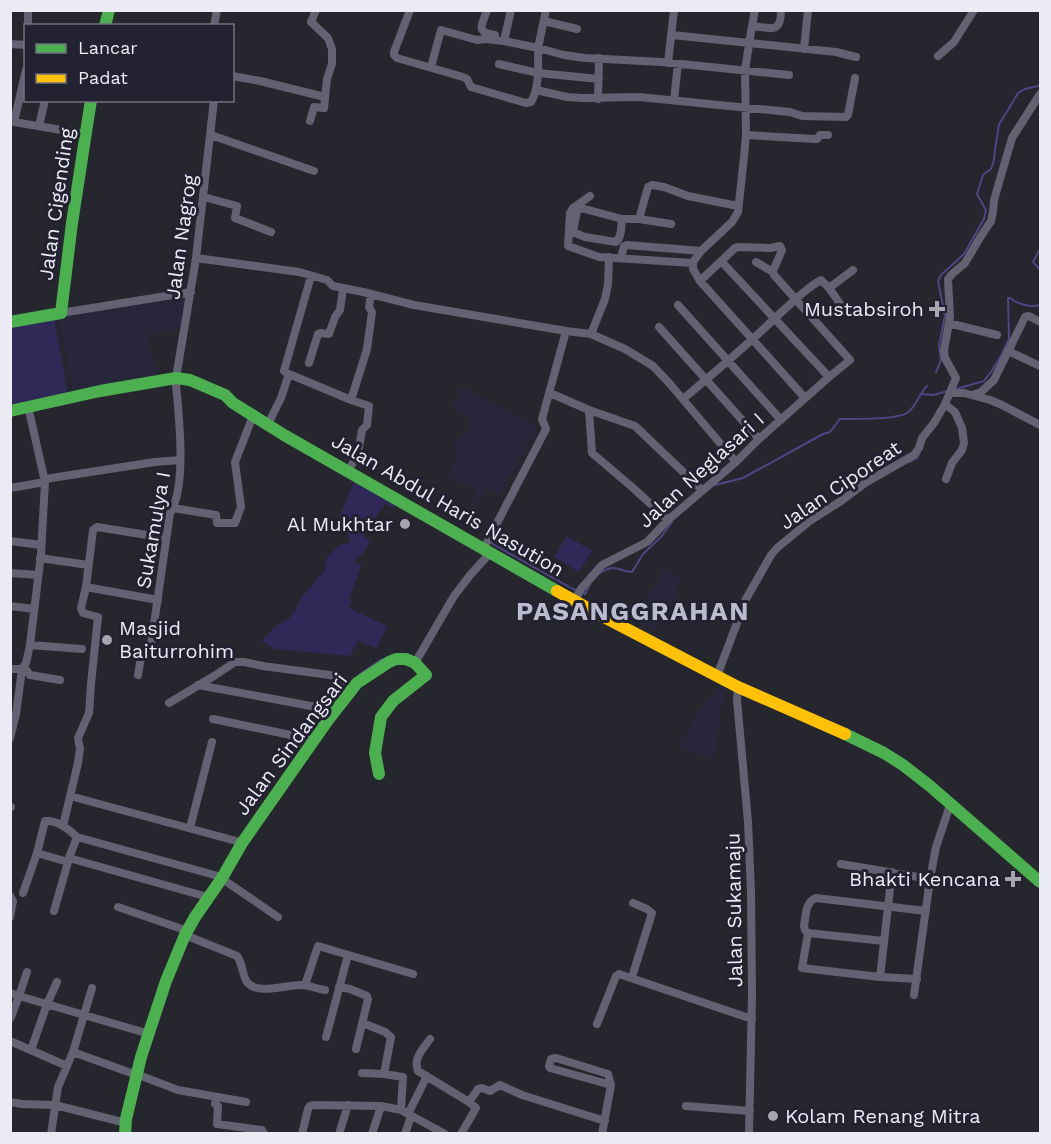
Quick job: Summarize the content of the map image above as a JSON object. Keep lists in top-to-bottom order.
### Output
{
  "streets": {
    "main road": ["Jalan Cigending", "Jalan Abdul Haris Nasution", "Jalan Sindangsari"],
    "street": [
      "Jalan Nagrog",
      "Jalan Neglasari I",
      "Jalan Ciporeat",
      "Sukamulya I",
      "Jalan Sukamaju"
    ]
  },
  "crossings": [
    ["Jalan Nagrog", "Jalan Abdul Haris Nasution"],
    ["Jalan Nagrog", "Sukamulya I"],
    ["Jalan Neglasari I", "Jalan Abdul Haris Nasution"],
    ["Jalan Ciporeat", "Jalan Abdul Haris Nasution"],
    ["Jalan Abdul Haris Nasution", "Sukamulya I"],
    ["Jalan Abdul Haris Nasution", "Jalan Sukamaju"]
  ],
  "districts": ["PASANGGRAHAN"],
  "places": {
    "health": ["Mustabsiroh", "Bhakti Kencana"],
    "other": ["Al Mukhtar", "Masjid Baiturrohim", "Kolam Renang Mitra"]
  },
  "legend": ["Lancar", "Padat"]
}
